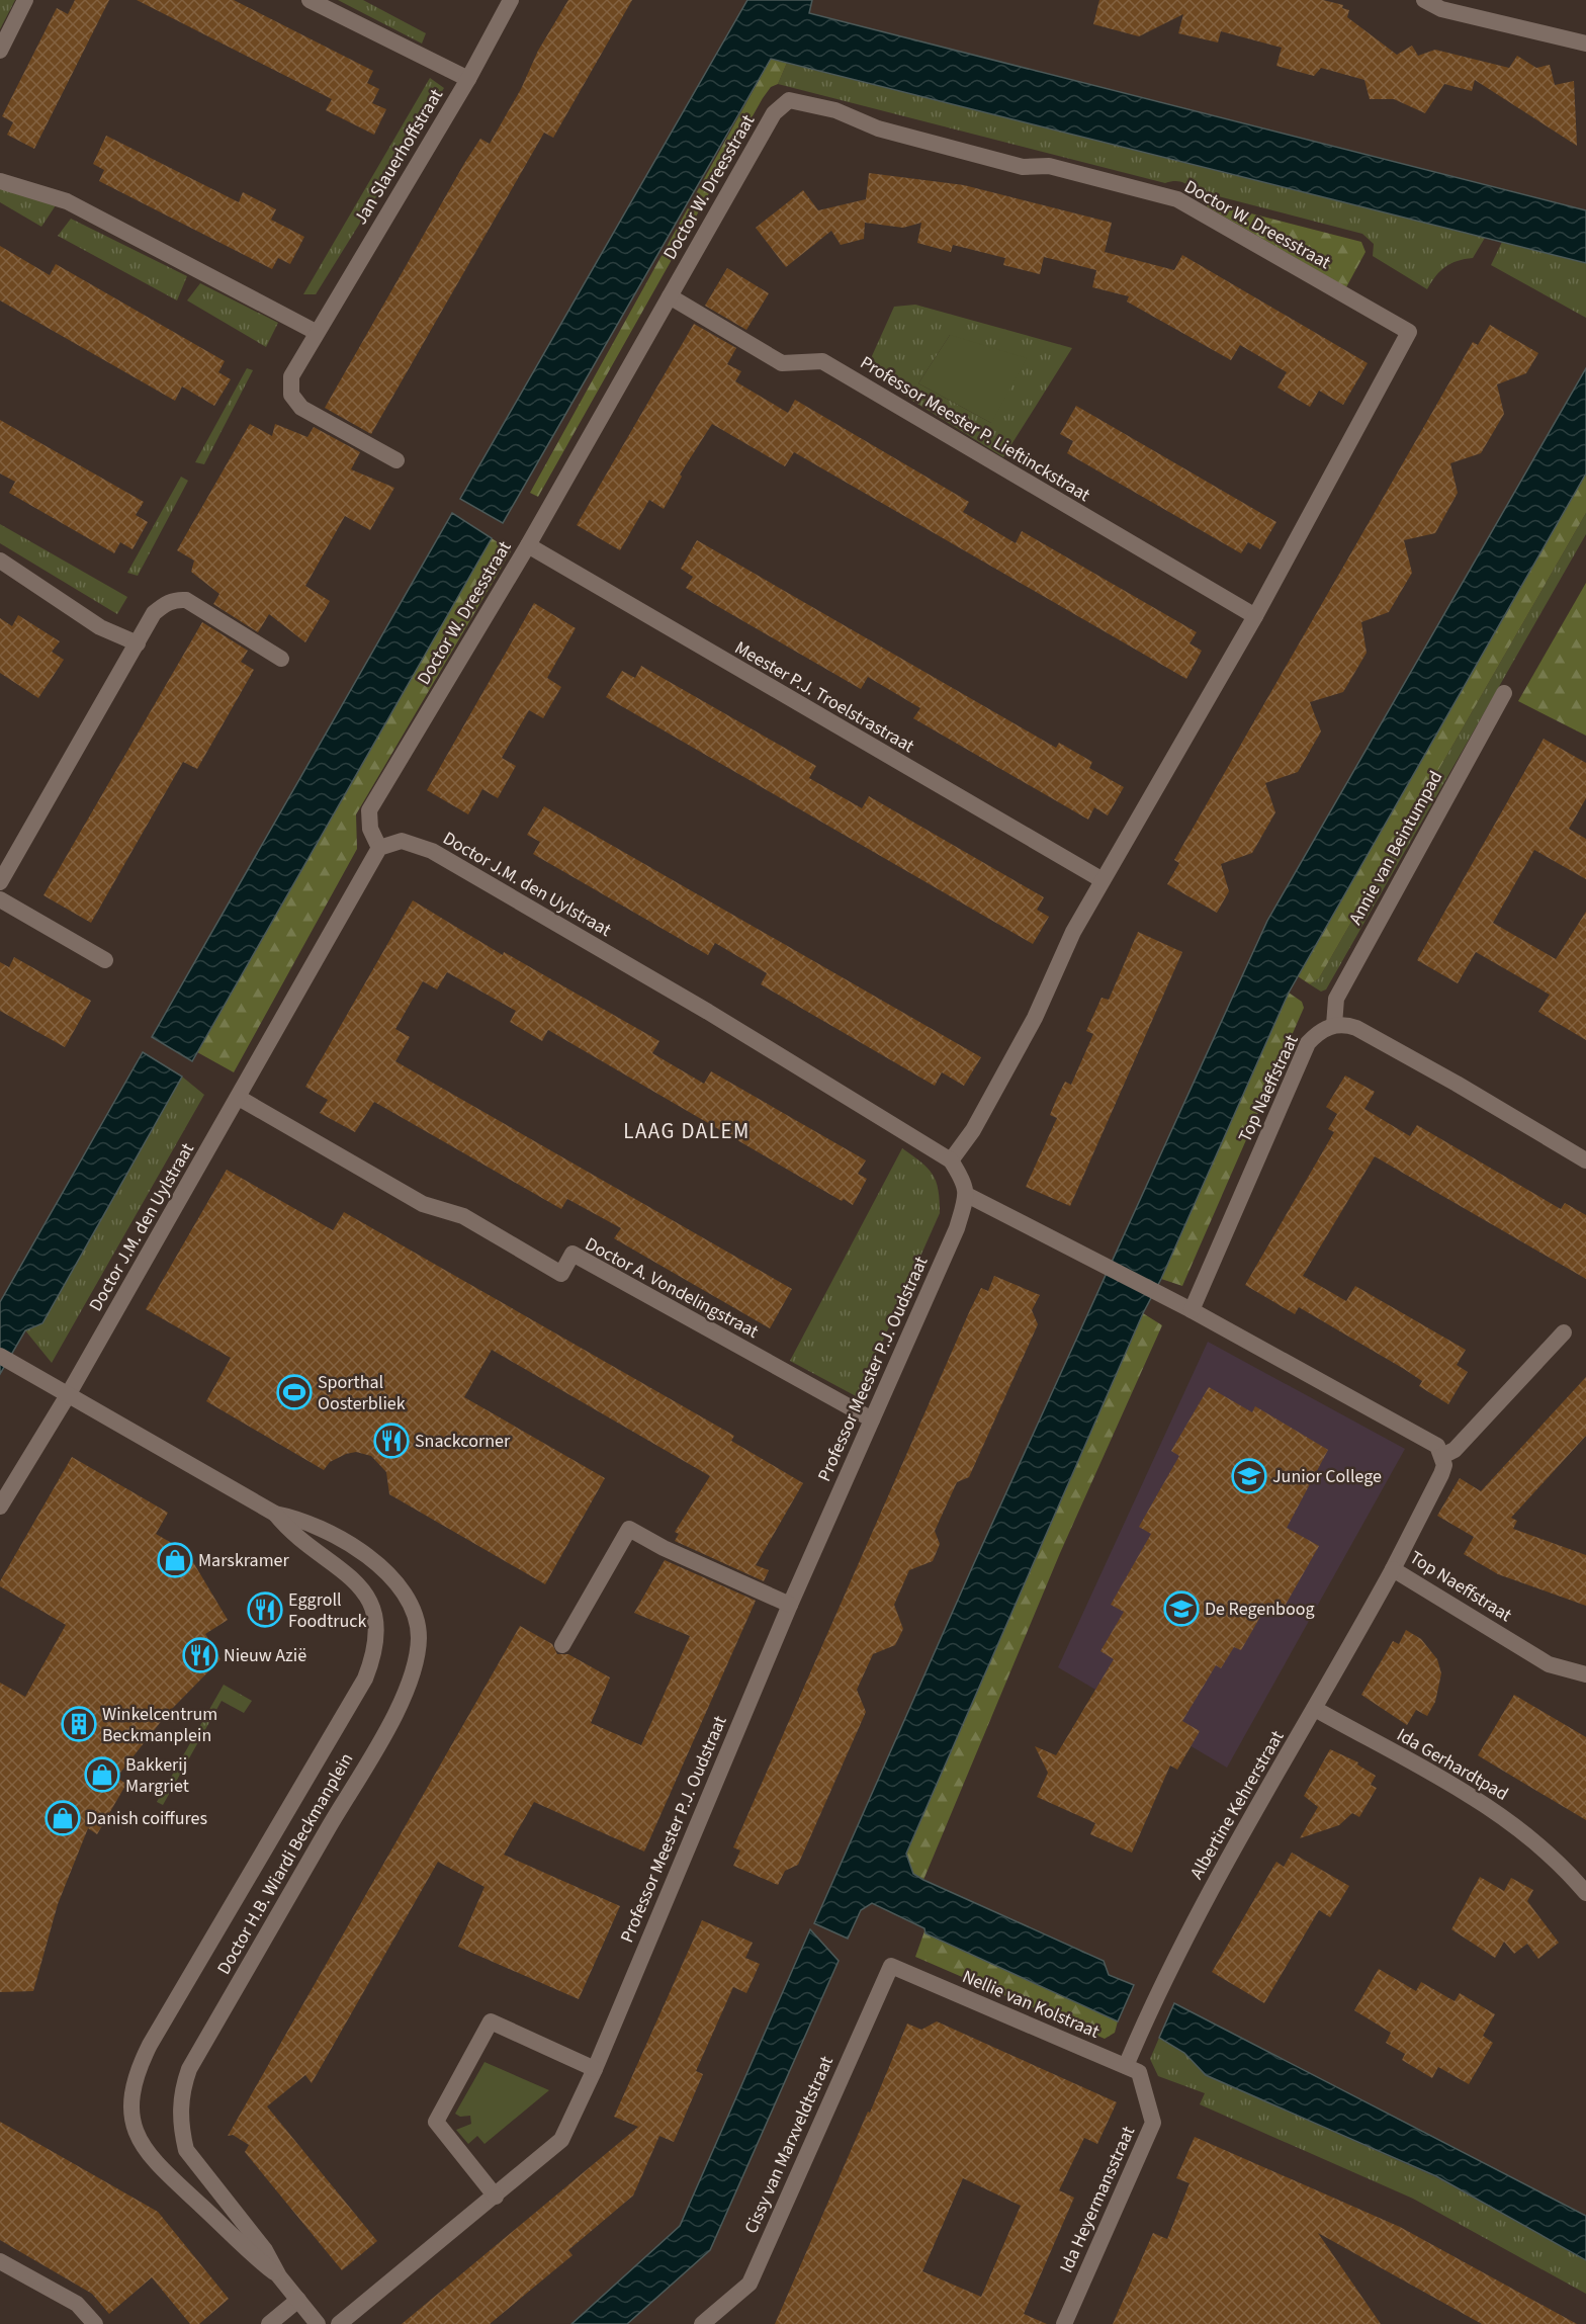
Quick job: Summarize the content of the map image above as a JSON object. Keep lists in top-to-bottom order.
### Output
{
  "streets": {
    "street": [
      "Jan Slauerhoffstraat",
      "Doctor W. Dreesstraat",
      "Professor Meester P. Lieftinckstraat",
      "Meester P.J. Troelstrastraat",
      "Annie van Beintumpad",
      "Doctor J.M. den Uylstraat",
      "Top Naeffstraat",
      "Doctor A. Vondelingstraat",
      "Professor Meester P.J. Oudstraat",
      "Ida Gerhardtpad",
      "Albertine Kehrerstraat",
      "Doctor H.B. Wiardi Beckmanplein",
      "Nellie van Kolstraat",
      "Cissy van Marxveldtstraat",
      "Ida Heyermansstraat"
    ]
  },
  "crossings": [
    ["Doctor W. Dreesstraat", "Professor Meester P. Lieftinckstraat"],
    ["Doctor W. Dreesstraat", "Meester P.J. Troelstrastraat"],
    ["Doctor W. Dreesstraat", "Doctor J.M. den Uylstraat"],
    ["Annie van Beintumpad", "Top Naeffstraat"],
    ["Doctor J.M. den Uylstraat", "Doctor A. Vondelingstraat"],
    ["Doctor J.M. den Uylstraat", "Professor Meester P.J. Oudstraat"],
    ["Doctor J.M. den Uylstraat", "Doctor H.B. Wiardi Beckmanplein"],
    ["Top Naeffstraat", "Albertine Kehrerstraat"],
    ["Doctor A. Vondelingstraat", "Professor Meester P.J. Oudstraat"],
    ["Ida Gerhardtpad", "Albertine Kehrerstraat"],
    ["Albertine Kehrerstraat", "Nellie van Kolstraat"],
    ["Nellie van Kolstraat", "Cissy van Marxveldtstraat"],
    ["Nellie van Kolstraat", "Ida Heyermansstraat"]
  ],
  "districts": ["LAAG DALEM"],
  "places": {
    "sports": ["Sporthal Oosterbliek"],
    "restaurant": ["Snackcorner", "Eggroll Foodtruck", "Nieuw Azië"],
    "school or university": ["Junior College", "De Regenboog"],
    "shop": ["Marskramer", "Bakkerij Margriet", "Danish coiffures"],
    "building": ["Winkelcentrum Beckmanplein"]
  }
}
